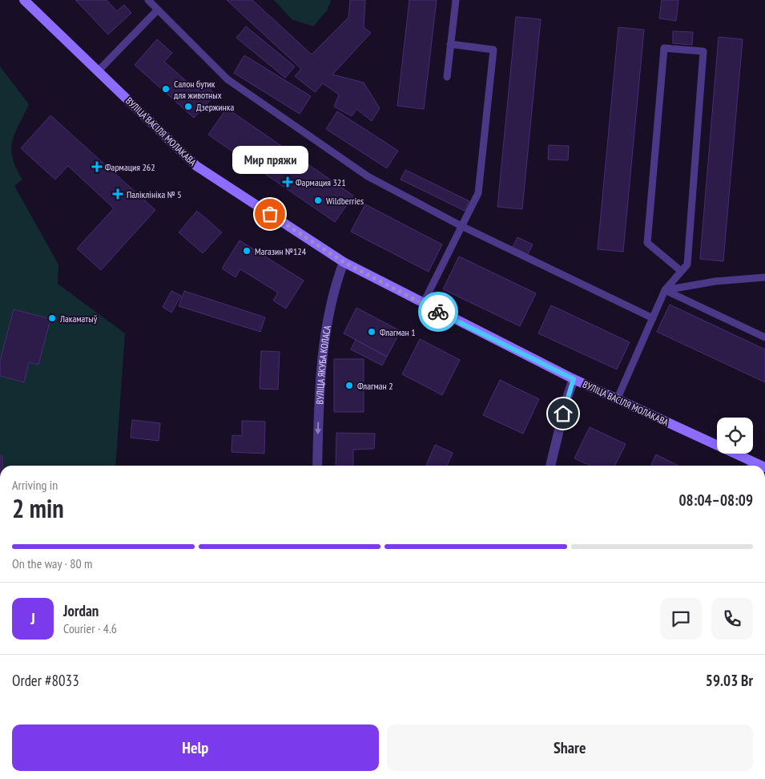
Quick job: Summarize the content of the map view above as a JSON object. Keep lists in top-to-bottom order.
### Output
{
  "streets": {
    "street": ["ВУЛІЦА ВАСІЛЯ МОЛАКАВА", "ВУЛІЦА ЯКУБА КОЛАСА"]
  },
  "crossings": [
    ["ВУЛІЦА ВАСІЛЯ МОЛАКАВА", "ВУЛІЦА ЯКУБА КОЛАСА"]
  ],
  "one_way": ["ВУЛІЦА ЯКУБА КОЛАСА"],
  "places": {
    "other": [
      "Салон бутик для животных",
      "Дзержинка",
      "Wildberries",
      "Мир пряжи",
      "Магазин №124",
      "Лакаматыў",
      "Флагман 1",
      "Флагман 2"
    ],
    "health": ["Фармация 262", "Фармация 321", "Паліклініка № 5"]
  },
  "page": {
    "bubble": "Мир пряжи",
    "heading": ["2 min", "Arriving in", "08:04–08:09"],
    "panel": [
      "Jordan",
      "Courier · 4.6",
      "Order #8033",
      "59.03 Br"
    ],
    "bar": "On the way · 80 m",
    "round": "J",
    "buttons": ["Help", "Share"]
  }
}
